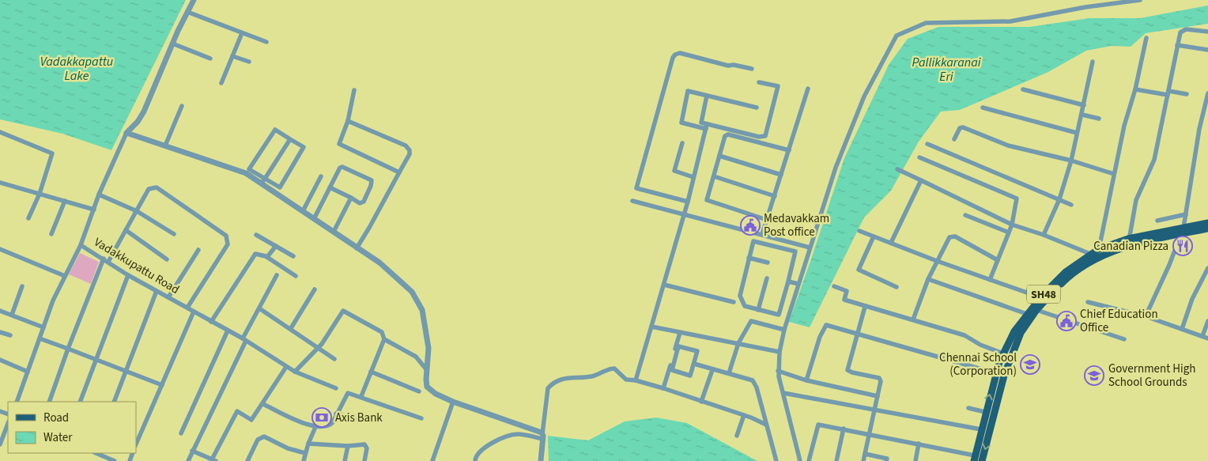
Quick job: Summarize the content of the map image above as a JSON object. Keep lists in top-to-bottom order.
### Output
{
  "streets": {
    "main road": ["SH48"],
    "street": ["Vadakkupattu Road"]
  },
  "water": ["Vadakkapattu Lake", "Pallikkaranai Eri"],
  "places": {
    "public building": ["Medavakkam Post office", "Chief Education Office"],
    "restaurant": ["Canadian Pizza"],
    "school or university": ["Chennai School (Corporation)", "Government High School Grounds"],
    "bank": ["Axis Bank"]
  },
  "legend": ["Road", "Water"]
}
